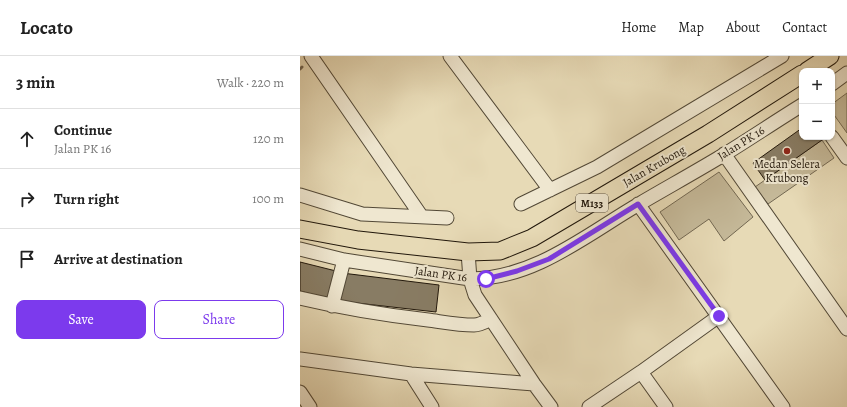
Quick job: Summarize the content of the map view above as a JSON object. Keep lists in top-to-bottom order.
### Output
{
  "streets": {
    "main road": ["Jalan Krubong", "M133"],
    "street": ["Jalan PK 16"]
  },
  "places": ["Medan Selera Krubong"],
  "page": {
    "header": "Locato",
    "nav": [
      "Home",
      "Map",
      "About",
      "Contact"
    ],
    "heading": ["3 min", "Walk · 220 m"],
    "map_buttons": ["+", "−"],
    "list": [
      ["Continue", "Jalan PK 16", "120 m"],
      ["Turn right", "100 m"],
      "Arrive at destination"
    ],
    "buttons": ["Save", "Share"]
  }
}
